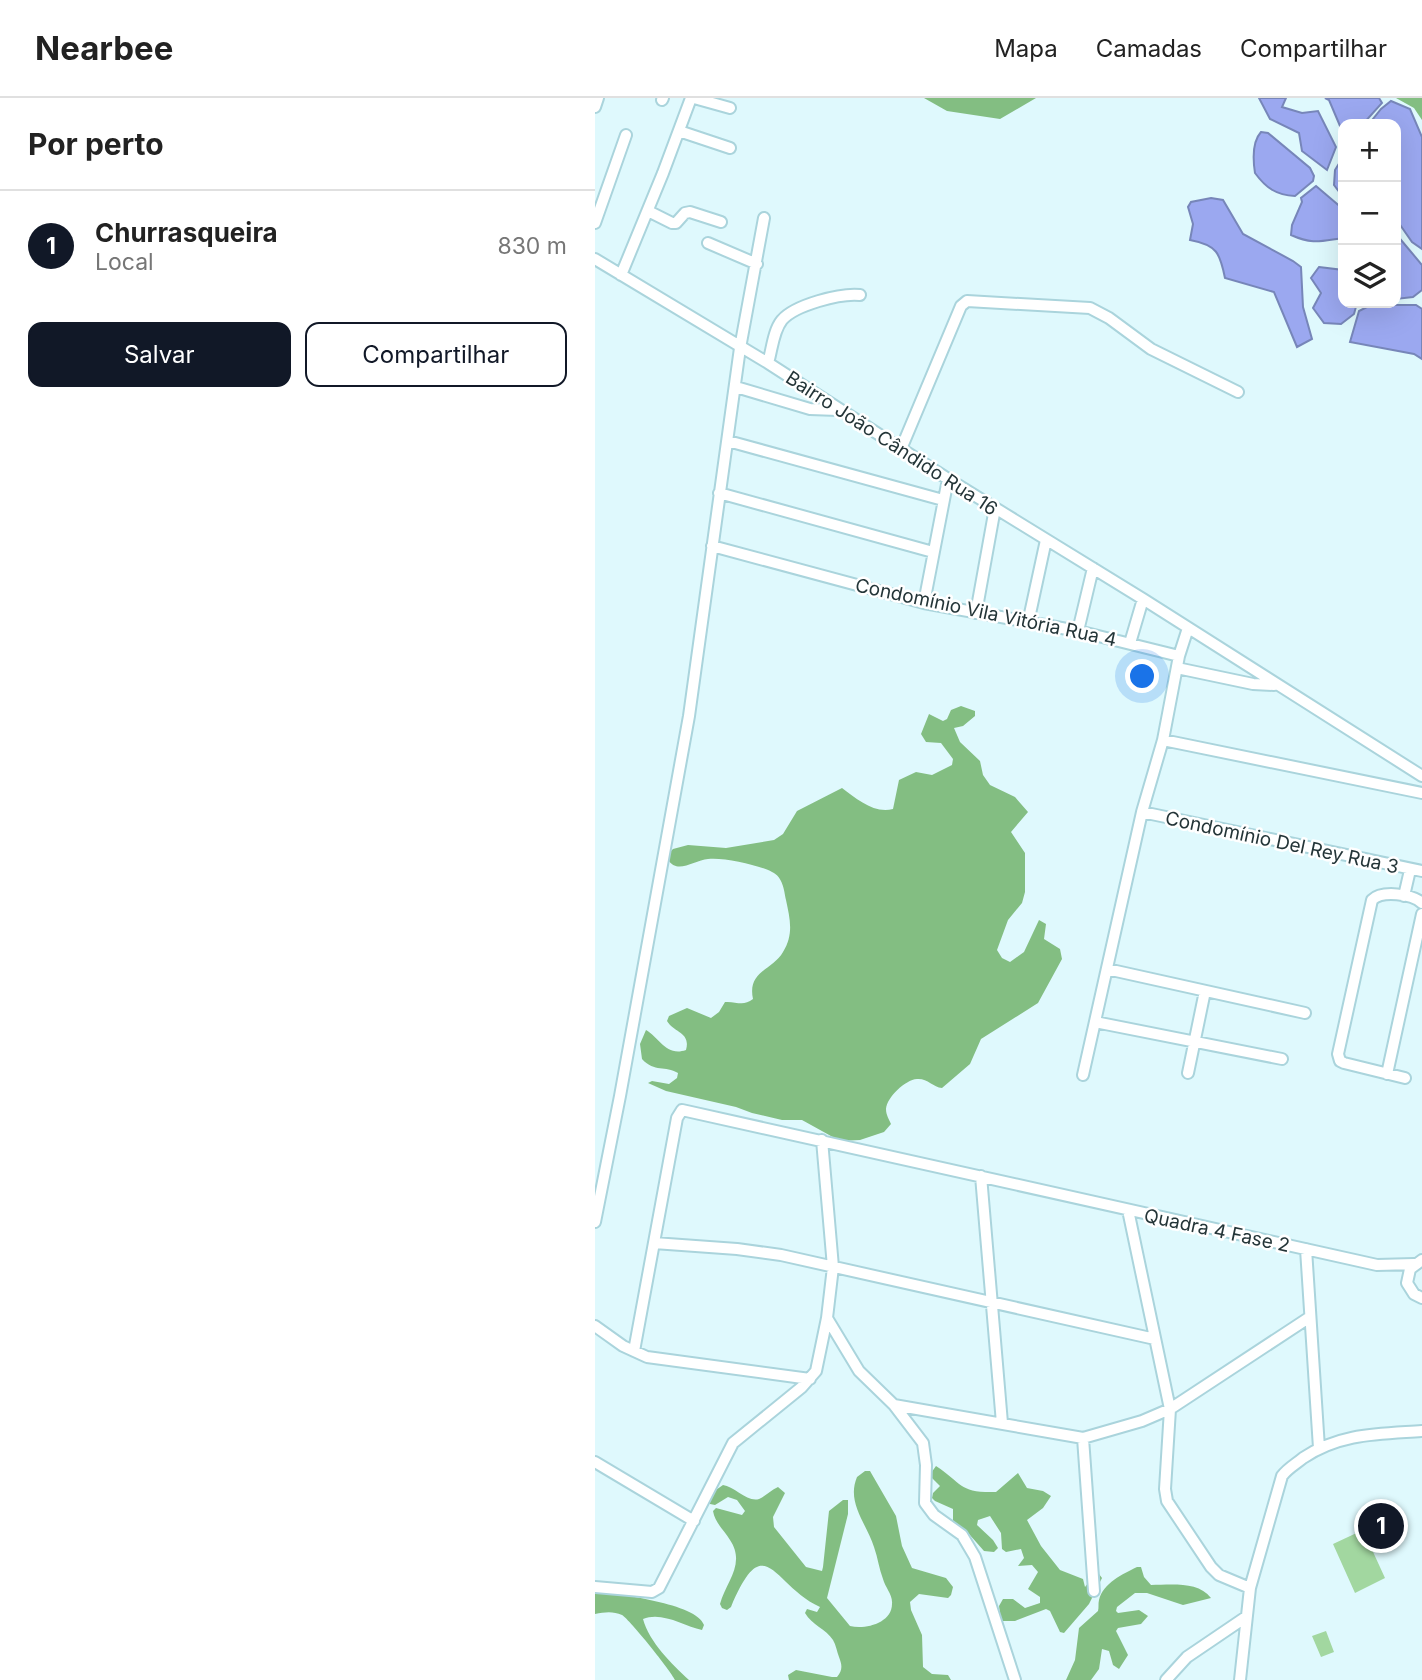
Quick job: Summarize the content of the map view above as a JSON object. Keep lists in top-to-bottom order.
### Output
{
  "streets": {
    "street": [
      "Bairro João Cândido Rua 16",
      "Condomínio Vila Vitória Rua 4",
      "Condomínio Del Rey Rua 3",
      "Quadra 4 Fase 2"
    ]
  },
  "crossings": [
    ["Bairro João Cândido Rua 16", "Condomínio Vila Vitória Rua 4"]
  ],
  "page": {
    "header": "Nearbee",
    "nav": ["Mapa", "Camadas", "Compartilhar"],
    "heading": "Por perto",
    "map_buttons": ["+", "−"],
    "list": [
      {
        "mark": "1",
        "name": "Churrasqueira",
        "note": "Local",
        "value": "830 m"
      }
    ],
    "buttons": ["Salvar", "Compartilhar"],
    "pins": "1"
  }
}
